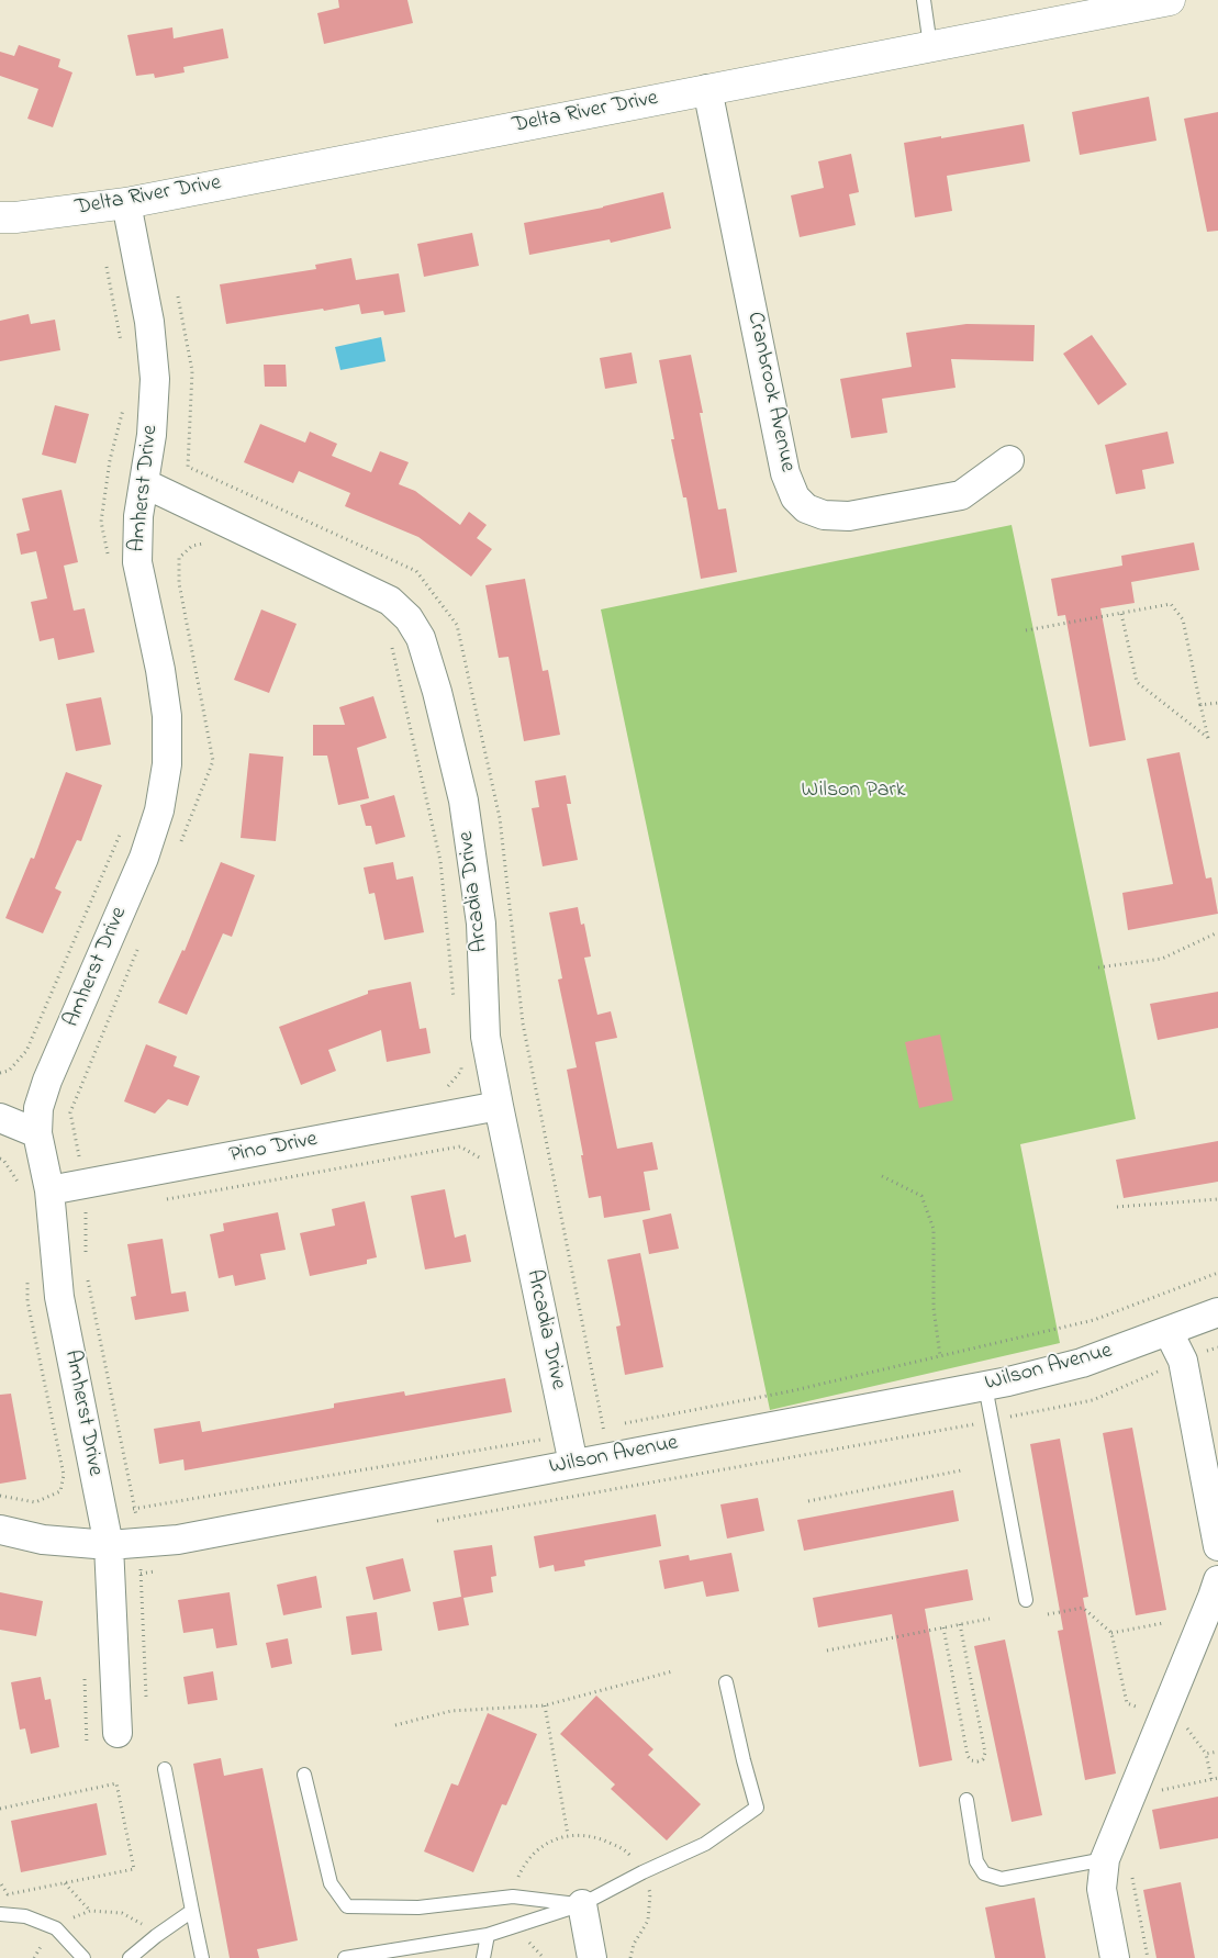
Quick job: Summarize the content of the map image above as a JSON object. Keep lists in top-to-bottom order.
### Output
{
  "streets": {
    "street": [
      "Delta River Drive",
      "Cranbrook Avenue",
      "Amherst Drive",
      "Arcadia Drive",
      "Pino Drive",
      "Wilson Avenue"
    ]
  },
  "crossings": [
    ["Delta River Drive", "Cranbrook Avenue"],
    ["Delta River Drive", "Amherst Drive"],
    ["Amherst Drive", "Arcadia Drive"],
    ["Amherst Drive", "Pino Drive"],
    ["Amherst Drive", "Wilson Avenue"],
    ["Arcadia Drive", "Pino Drive"],
    ["Arcadia Drive", "Wilson Avenue"]
  ],
  "parks": ["Wilson Park"]
}
